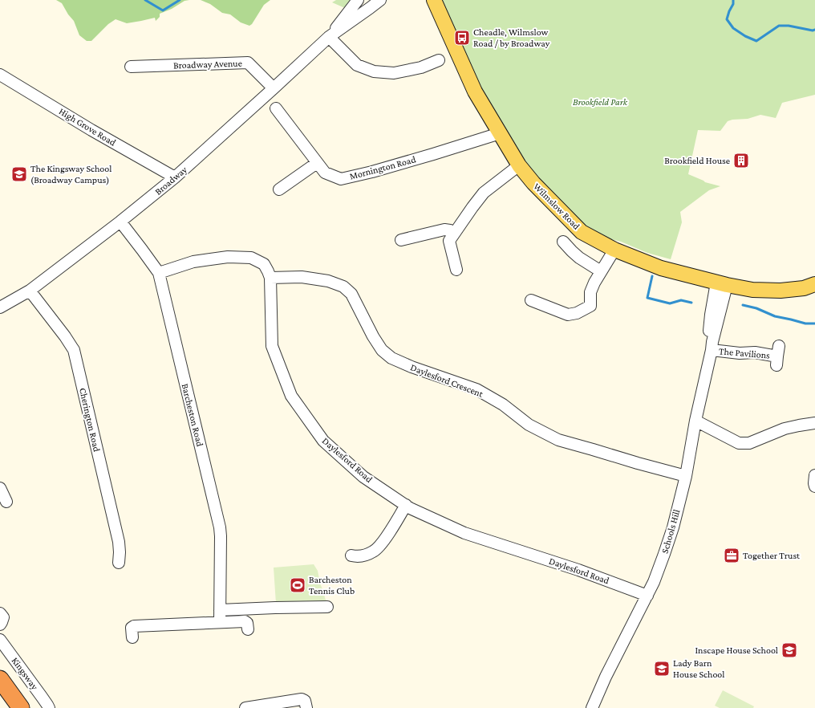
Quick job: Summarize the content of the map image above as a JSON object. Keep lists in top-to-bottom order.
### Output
{
  "streets": {
    "main road": ["Wilmslow Road"],
    "street": [
      "Broadway Avenue",
      "High Grove Road",
      "Mornington Road",
      "Broadway",
      "The Pavilions",
      "Daylesford Crescent",
      "Barcheston Road",
      "Cherington Road",
      "Daylesford Road",
      "Schools Hill",
      "Kingsway"
    ]
  },
  "crossings": [
    ["Broadway Avenue", "Broadway"],
    ["High Grove Road", "Broadway"],
    ["Mornington Road", "Wilmslow Road"],
    ["Broadway", "Barcheston Road"],
    ["Broadway", "Cherington Road"],
    ["Wilmslow Road", "Schools Hill"],
    ["The Pavilions", "Schools Hill"],
    ["Daylesford Crescent", "Daylesford Road"],
    ["Daylesford Crescent", "Schools Hill"],
    ["Barcheston Road", "Daylesford Road"],
    ["Daylesford Road", "Schools Hill"]
  ],
  "parks": ["Brookfield Park"],
  "places": {
    "bus stop": ["Cheadle, Wilmslow Road / by Broadway"],
    "building": ["Brookfield House"],
    "school or university": ["The Kingsway School (Broadway Campus)", "Inscape House School", "Lady Barn House School"],
    "office": ["Together Trust"],
    "sports": ["Barcheston Tennis Club"]
  }
}
